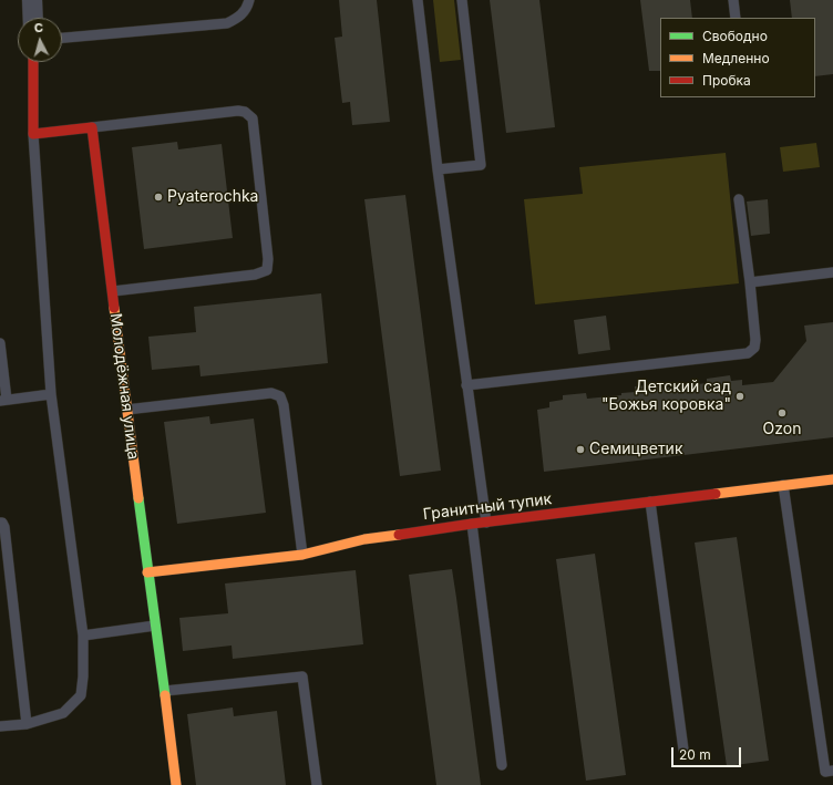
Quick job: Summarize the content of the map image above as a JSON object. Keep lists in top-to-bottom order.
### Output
{
  "streets": {
    "street": ["Молодёжная улица", "Гранитный тупик"]
  },
  "crossings": [
    ["Молодёжная улица", "Гранитный тупик"]
  ],
  "places": [
    "Pyaterochka",
    "Детский сад \"Божья коровка\"",
    "Ozon",
    "Семицветик"
  ],
  "legend": ["Свободно", "Медленно", "Пробка"],
  "scale_bar": "20 m",
  "north": "top"
}
